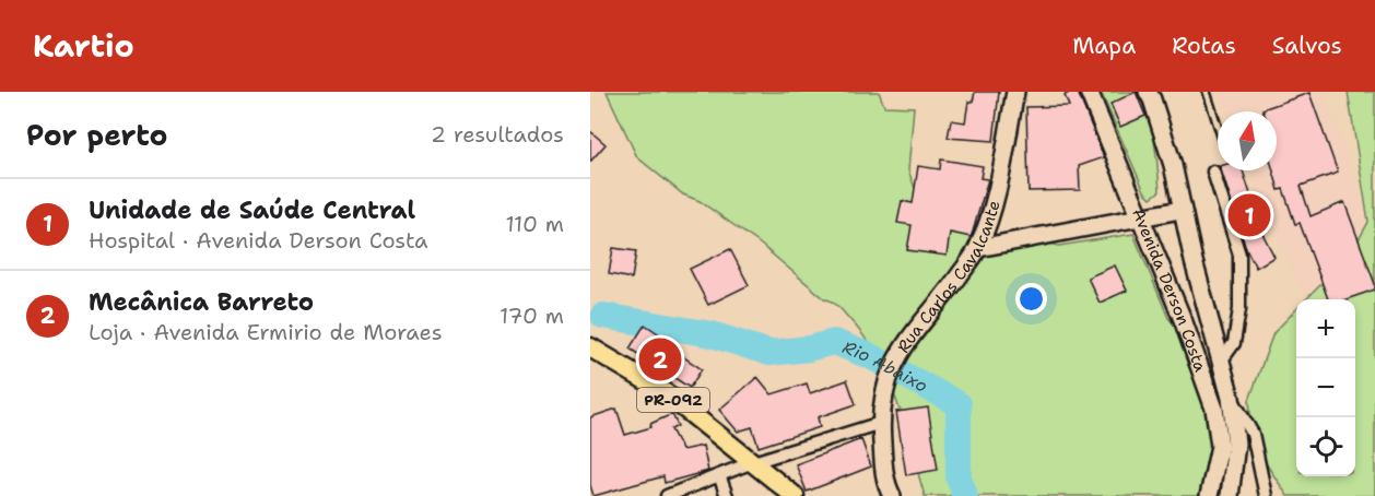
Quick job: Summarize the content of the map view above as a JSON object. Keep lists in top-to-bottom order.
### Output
{
  "streets": {
    "main road": ["Rua Carlos Cavalcante", "Avenida Derson Costa", "PR-092"]
  },
  "water": ["Rio Abaixo"],
  "north": "top",
  "page": {
    "header": "Kartio",
    "nav": ["Mapa", "Rotas", "Salvos"],
    "heading": ["Por perto", "2 resultados"],
    "list": [
      {
        "mark": "1",
        "name": "Unidade de Saúde Central",
        "note": "Hospital · Avenida Derson Costa",
        "value": "110 m"
      },
      {
        "mark": "2",
        "name": "Mecânica Barreto",
        "note": "Loja · Avenida Ermirio de Moraes",
        "value": "170 m"
      }
    ],
    "pins": ["1", "2"],
    "map_buttons": ["+", "−"]
  }
}
